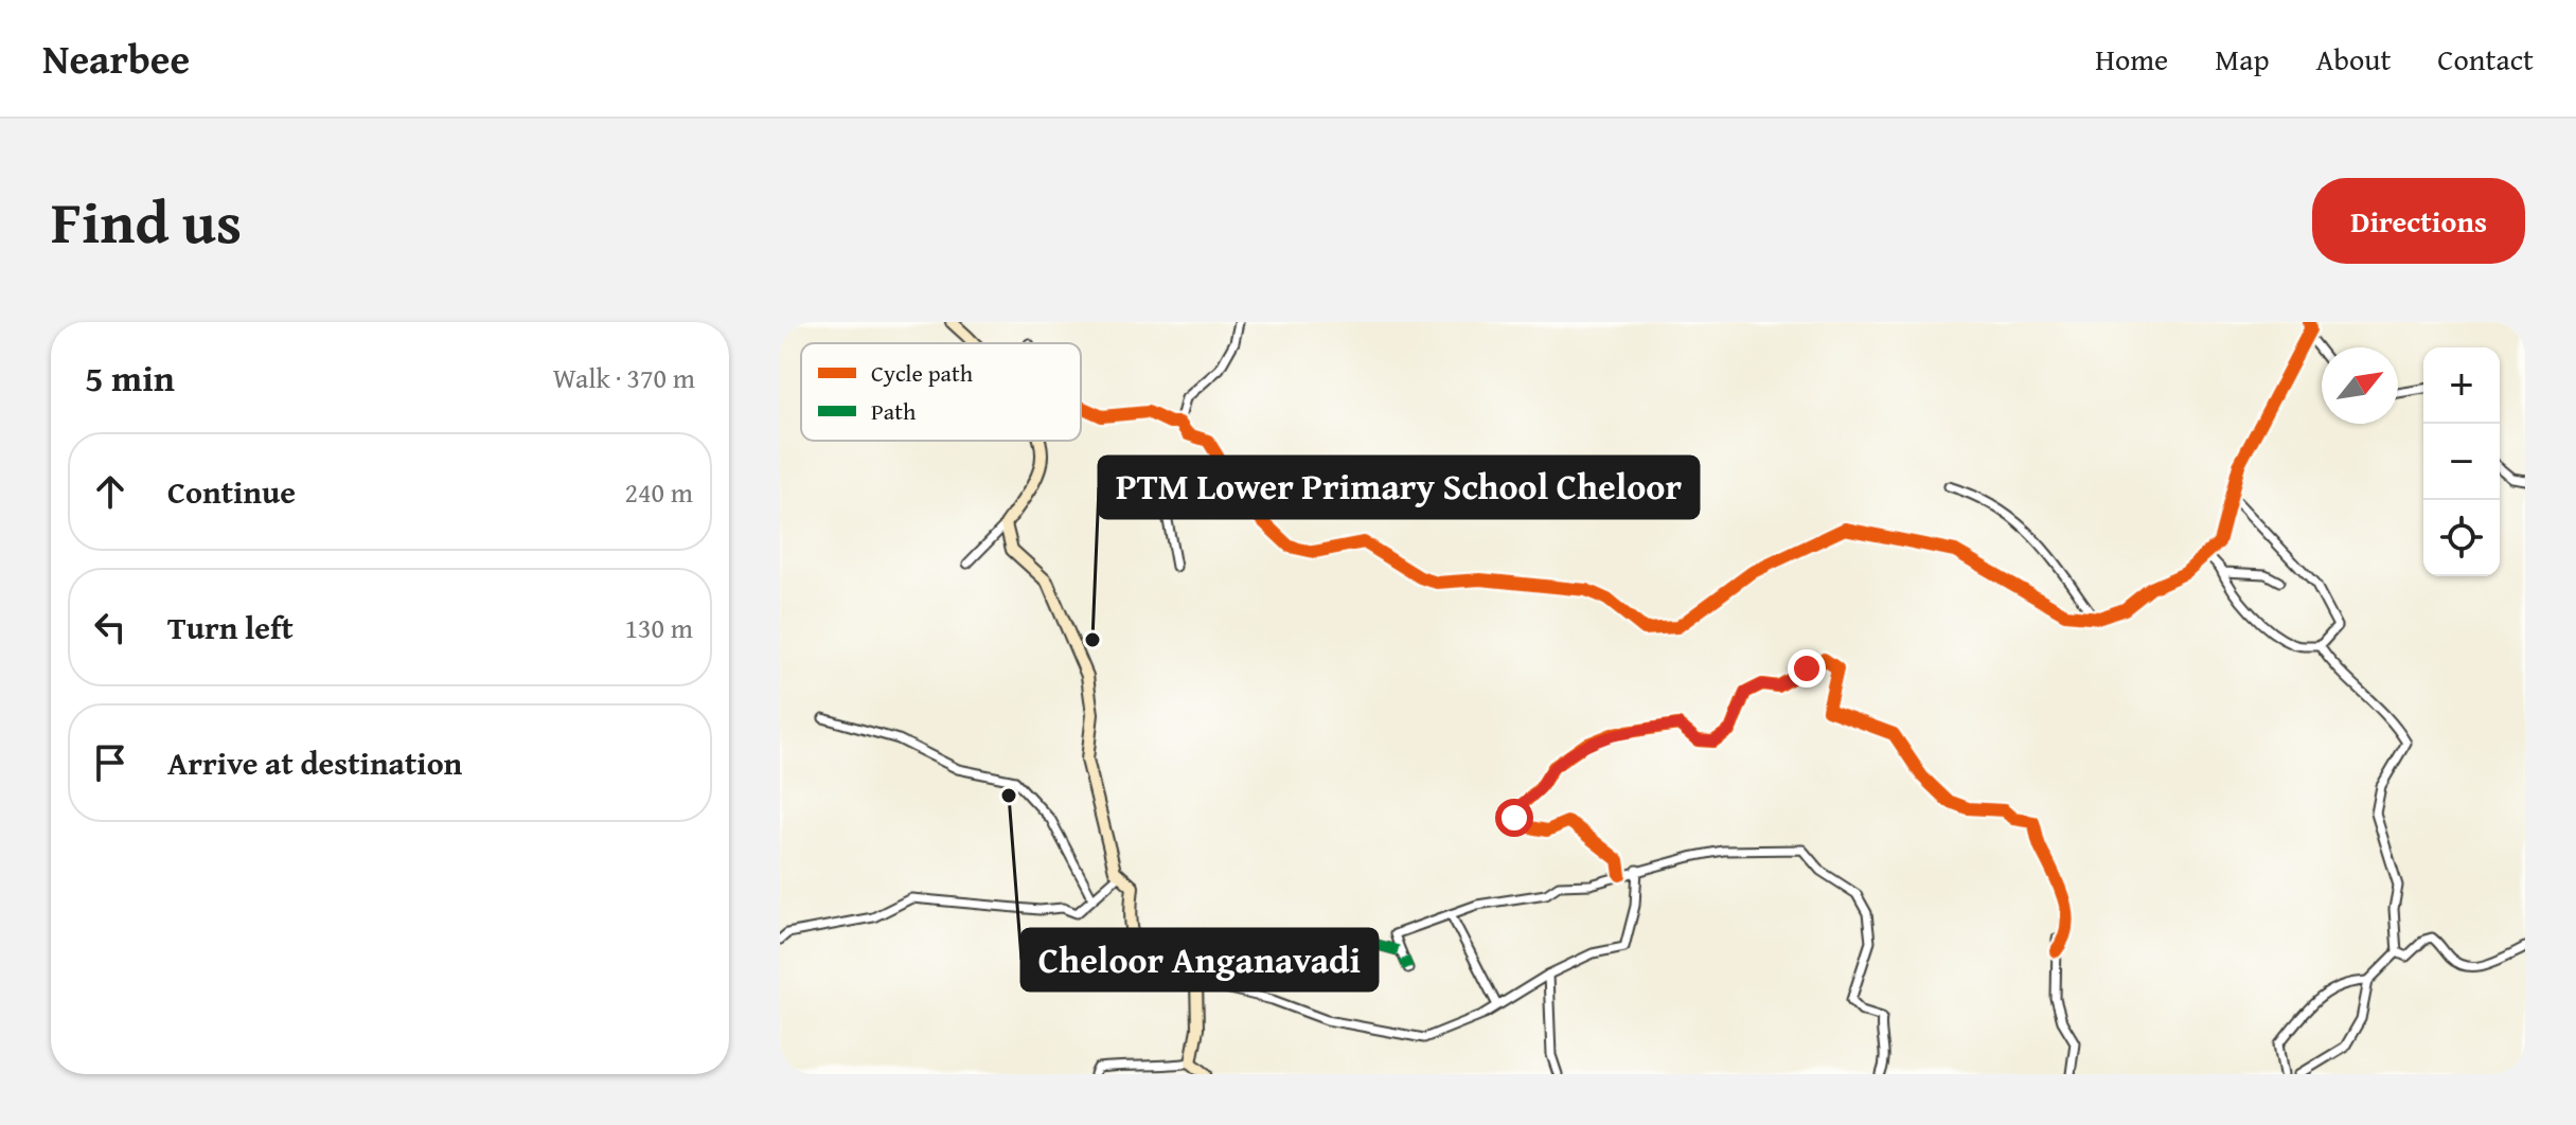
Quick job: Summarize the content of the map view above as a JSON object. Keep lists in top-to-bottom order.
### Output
{
  "places": ["PTM Lower Primary School Cheloor", "Cheloor Anganavadi"],
  "legend": ["Cycle path", "Path"],
  "north": "top right",
  "page": {
    "header": "Nearbee",
    "nav": [
      "Home",
      "Map",
      "About",
      "Contact"
    ],
    "title": "Find us",
    "buttons": "Directions",
    "heading": ["5 min", "Walk · 370 m"],
    "map_buttons": ["+", "−"],
    "list": [
      ["Continue", "240 m"],
      ["Turn left", "130 m"],
      "Arrive at destination"
    ]
  }
}
